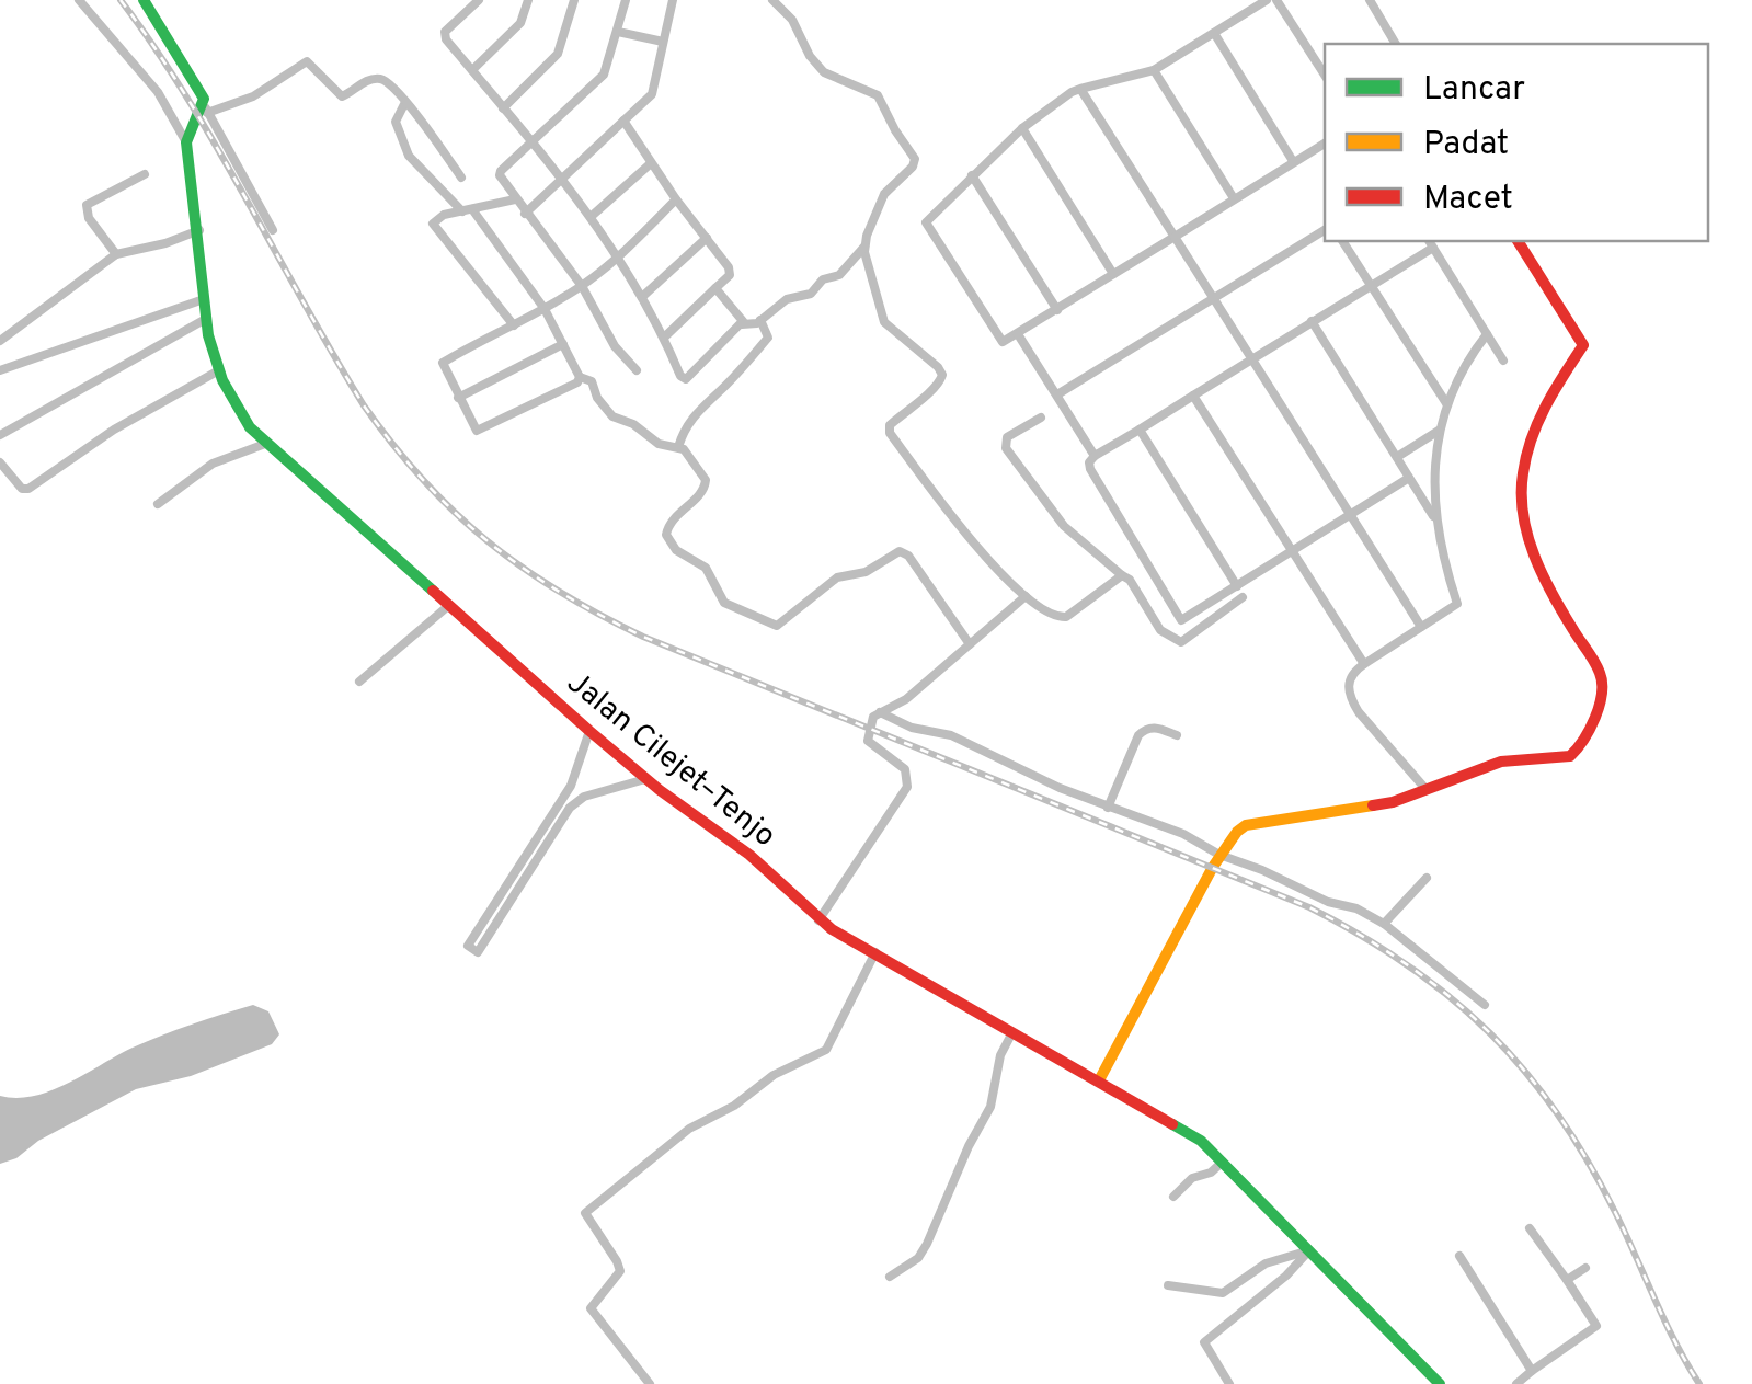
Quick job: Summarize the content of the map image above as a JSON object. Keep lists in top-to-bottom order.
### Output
{
  "streets": {
    "main road": ["Jalan Cilejet–Tenjo"]
  },
  "legend": ["Lancar", "Padat", "Macet"]
}
